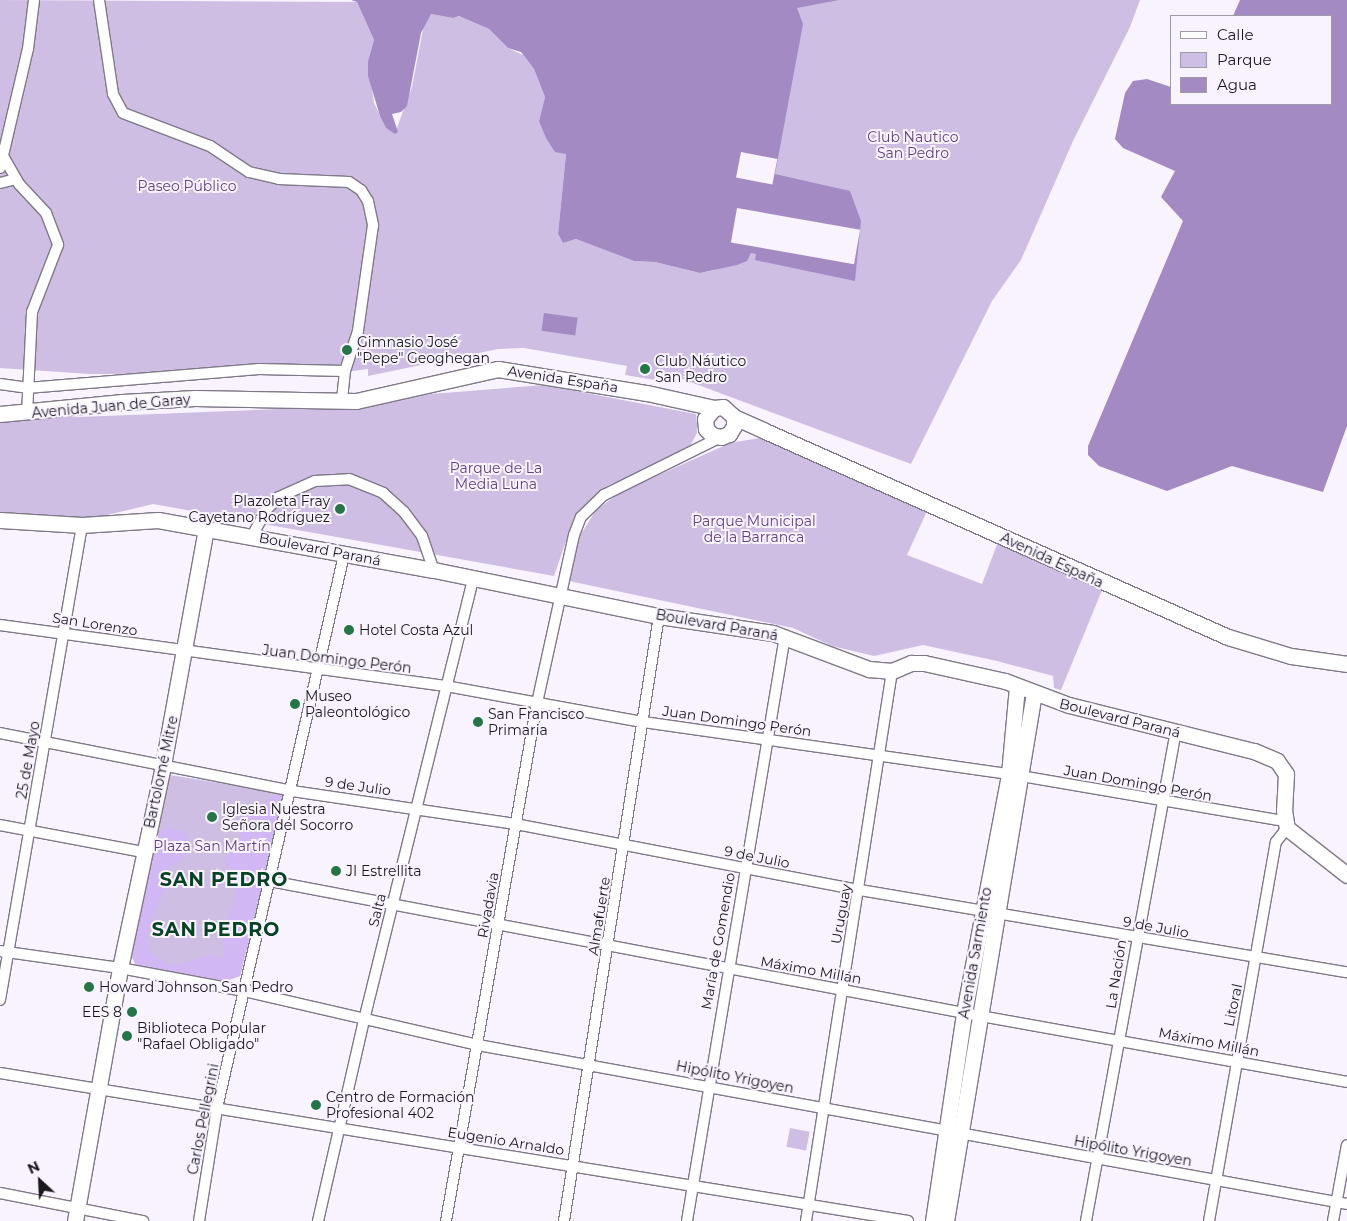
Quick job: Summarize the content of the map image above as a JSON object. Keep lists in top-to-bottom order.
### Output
{
  "streets": {
    "main road": [
      "Avenida España",
      "Avenida Juan de Garay",
      "Boulevard Paraná",
      "Bartolomé Mitre",
      "Avenida Sarmiento"
    ],
    "street": [
      "San Lorenzo",
      "Juan Domingo Perón",
      "25 de Mayo",
      "9 de Julio",
      "Rivadavia",
      "Salta",
      "Uruguay",
      "Almafuerte",
      "María de Gomendio",
      "Máximo Millán",
      "La Nación",
      "Litoral",
      "Hipólito Yrigoyen",
      "Carlos Pellegrini",
      "Eugenio Arnaldo"
    ]
  },
  "crossings": [
    ["Avenida España", "Avenida Juan de Garay"],
    ["Boulevard Paraná", "Juan Domingo Perón"],
    ["Boulevard Paraná", "25 de Mayo"],
    ["Boulevard Paraná", "Bartolomé Mitre"],
    ["Boulevard Paraná", "Rivadavia"],
    ["Boulevard Paraná", "Salta"],
    ["Boulevard Paraná", "Uruguay"],
    ["Boulevard Paraná", "Almafuerte"],
    ["Boulevard Paraná", "María de Gomendio"],
    ["Boulevard Paraná", "Avenida Sarmiento"],
    ["Boulevard Paraná", "La Nación"],
    ["Boulevard Paraná", "Litoral"],
    ["Boulevard Paraná", "Carlos Pellegrini"],
    ["San Lorenzo", "Juan Domingo Perón"],
    ["San Lorenzo", "25 de Mayo"],
    ["San Lorenzo", "Bartolomé Mitre"],
    ["Juan Domingo Perón", "Bartolomé Mitre"],
    ["Juan Domingo Perón", "Rivadavia"],
    ["Juan Domingo Perón", "Salta"],
    ["Juan Domingo Perón", "Uruguay"],
    ["Juan Domingo Perón", "Almafuerte"],
    ["Juan Domingo Perón", "María de Gomendio"],
    ["Juan Domingo Perón", "Avenida Sarmiento"],
    ["Juan Domingo Perón", "La Nación"],
    ["Juan Domingo Perón", "Litoral"],
    ["Juan Domingo Perón", "Carlos Pellegrini"],
    ["25 de Mayo", "9 de Julio"],
    ["25 de Mayo", "Hipólito Yrigoyen"],
    ["Bartolomé Mitre", "9 de Julio"],
    ["Bartolomé Mitre", "Hipólito Yrigoyen"],
    ["Bartolomé Mitre", "Eugenio Arnaldo"],
    ["9 de Julio", "Rivadavia"],
    ["9 de Julio", "Salta"],
    ["9 de Julio", "Uruguay"],
    ["9 de Julio", "Almafuerte"],
    ["9 de Julio", "María de Gomendio"],
    ["9 de Julio", "Avenida Sarmiento"],
    ["9 de Julio", "La Nación"],
    ["9 de Julio", "Litoral"],
    ["9 de Julio", "Carlos Pellegrini"],
    ["Rivadavia", "Máximo Millán"],
    ["Rivadavia", "Hipólito Yrigoyen"],
    ["Rivadavia", "Eugenio Arnaldo"],
    ["Salta", "Máximo Millán"],
    ["Salta", "Hipólito Yrigoyen"],
    ["Salta", "Eugenio Arnaldo"],
    ["Uruguay", "Máximo Millán"],
    ["Uruguay", "Hipólito Yrigoyen"],
    ["Uruguay", "Eugenio Arnaldo"],
    ["Almafuerte", "Máximo Millán"],
    ["Almafuerte", "Hipólito Yrigoyen"],
    ["Almafuerte", "Eugenio Arnaldo"],
    ["María de Gomendio", "Máximo Millán"],
    ["María de Gomendio", "Hipólito Yrigoyen"],
    ["María de Gomendio", "Eugenio Arnaldo"],
    ["Avenida Sarmiento", "Máximo Millán"],
    ["Avenida Sarmiento", "Hipólito Yrigoyen"],
    ["Máximo Millán", "La Nación"],
    ["Máximo Millán", "Litoral"],
    ["Máximo Millán", "Carlos Pellegrini"],
    ["La Nación", "Hipólito Yrigoyen"],
    ["Litoral", "Hipólito Yrigoyen"],
    ["Hipólito Yrigoyen", "Carlos Pellegrini"],
    ["Carlos Pellegrini", "Eugenio Arnaldo"]
  ],
  "districts": ["SAN PEDRO", "SAN PEDRO"],
  "parks": [
    "Club Nautico San Pedro",
    "Paseo Público",
    "Parque de La Media Luna",
    "Parque Municipal de la Barranca",
    "Plaza San Martín"
  ],
  "places": [
    "Gimnasio José \"Pepe\" Geoghegan",
    "Club Náutico San Pedro",
    "Plazoleta Fray Cayetano Rodríguez",
    "Hotel Costa Azul",
    "Museo Paleontológico",
    "San Francisco Primaria",
    "Iglesia Nuestra Señora del Socorro",
    "JI Estrellita",
    "Howard Johnson San Pedro",
    "EES 8",
    "Biblioteca Popular \"Rafael Obligado\"",
    "Centro de Formación Profesional 402"
  ],
  "legend": ["Calle", "Parque", "Agua"],
  "north": "top left"
}
